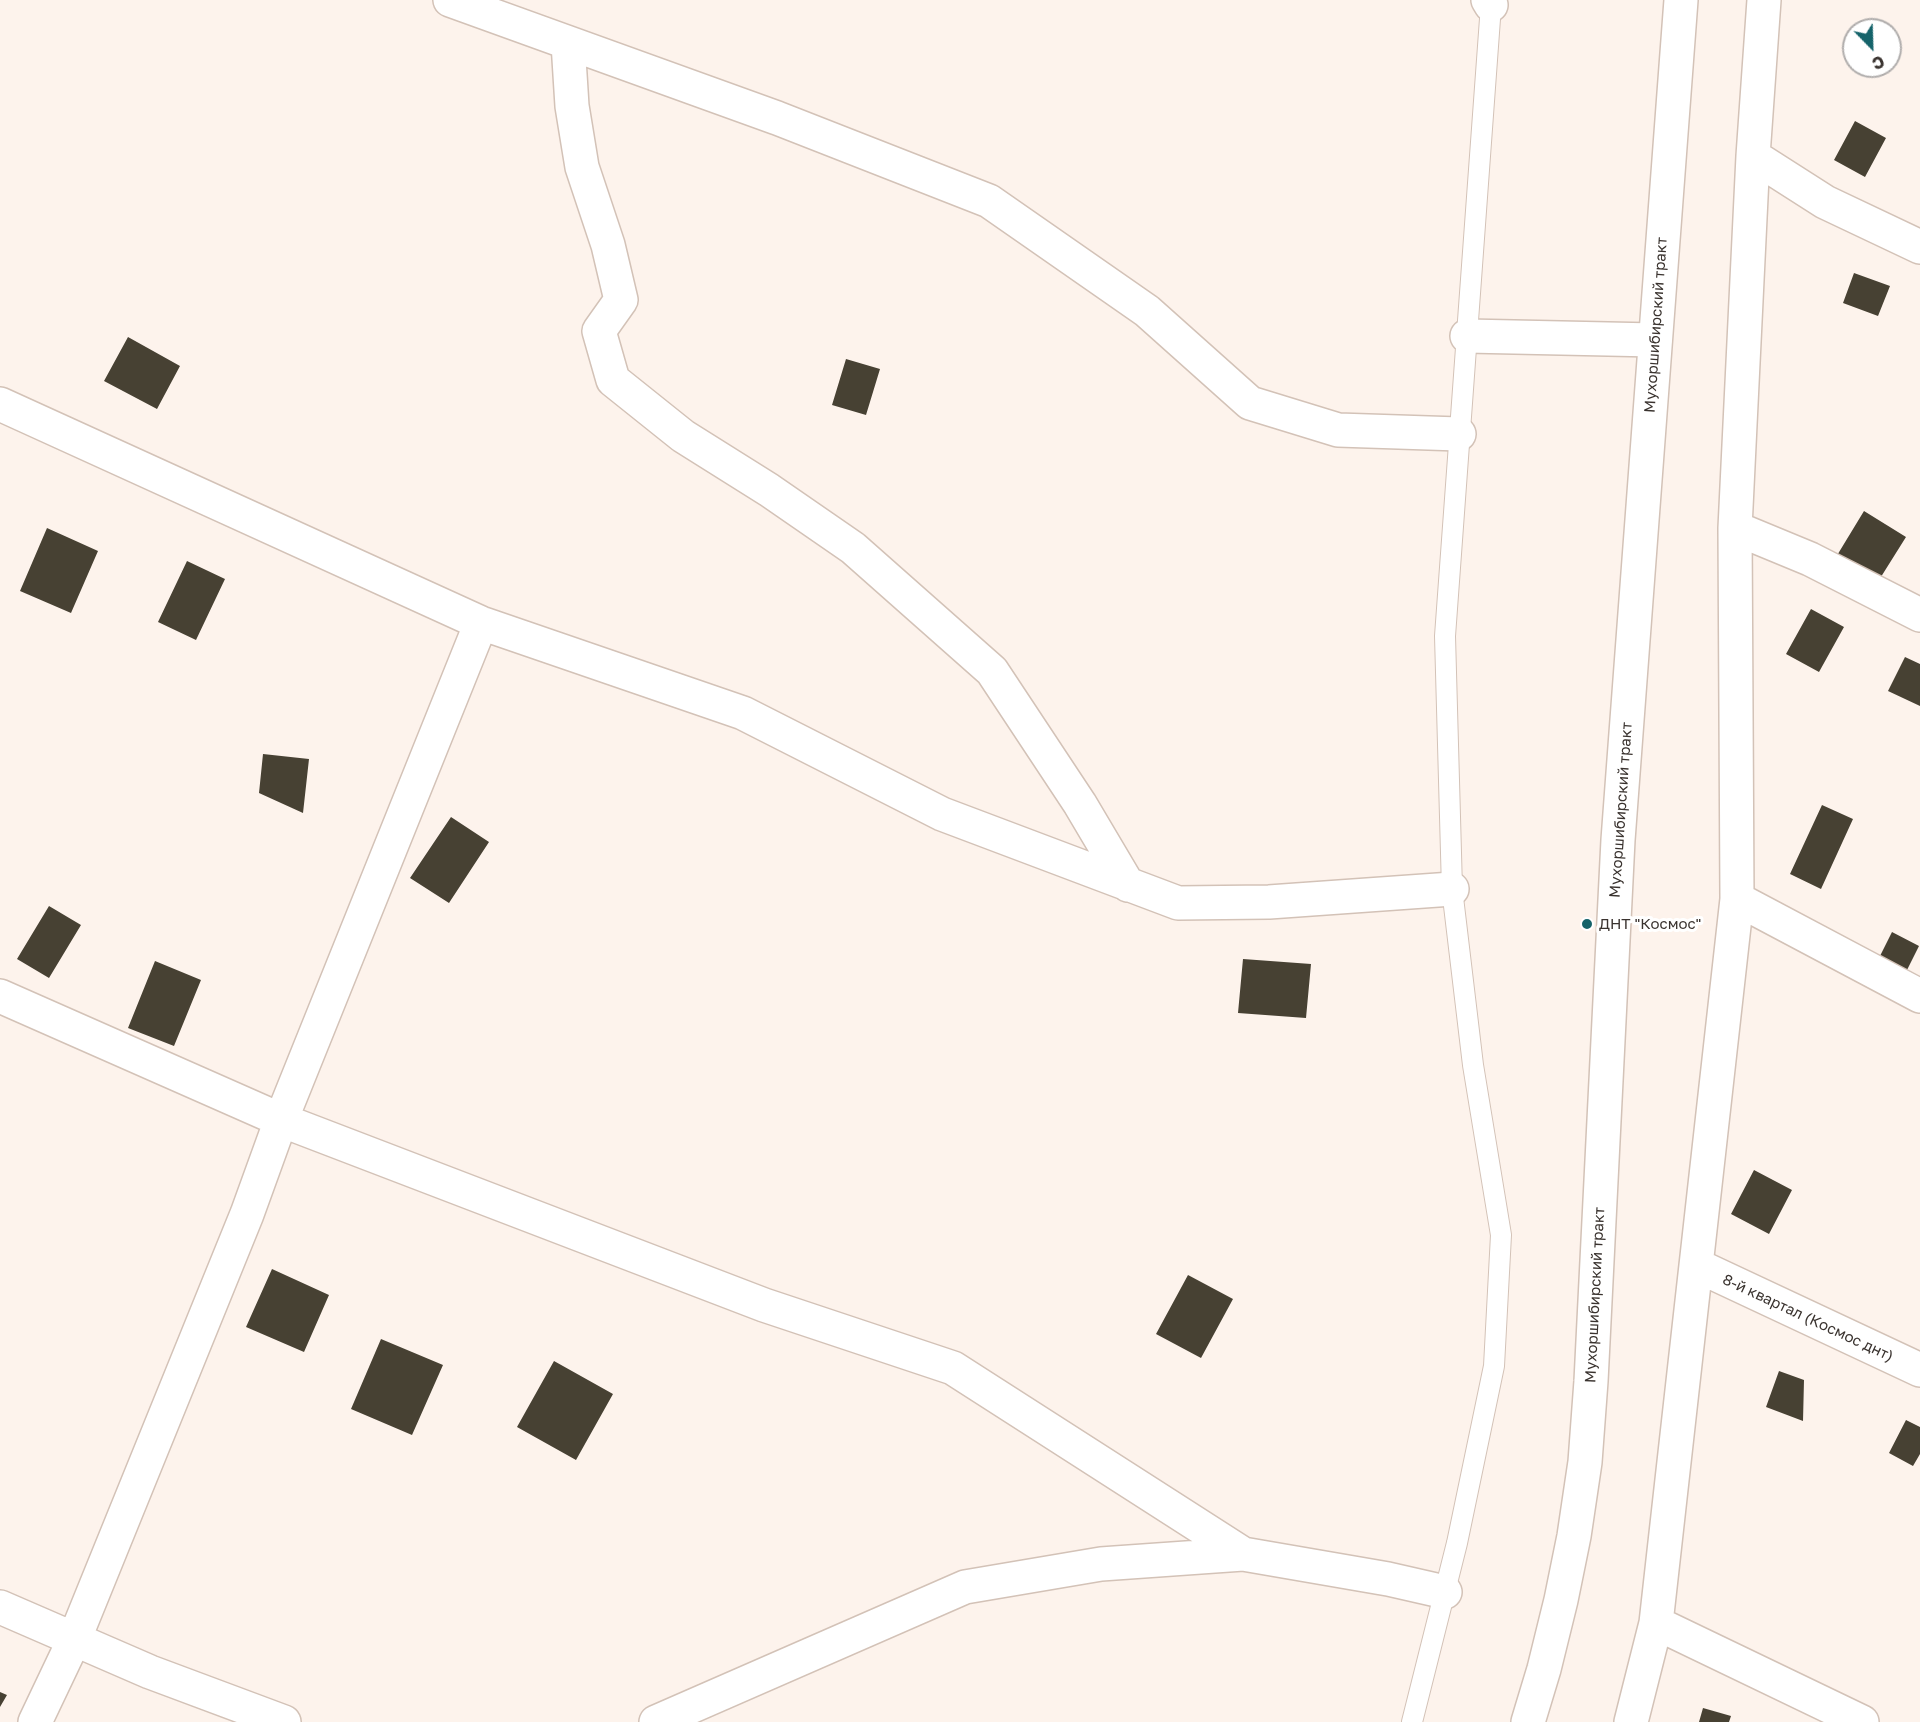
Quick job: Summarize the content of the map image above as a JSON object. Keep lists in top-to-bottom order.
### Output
{
  "streets": {
    "street": ["Мухоршибирский тракт", "8-й квартал (Космос днт)"]
  },
  "places": ["ДНТ \"Космос\""],
  "north": "bottom right"
}
